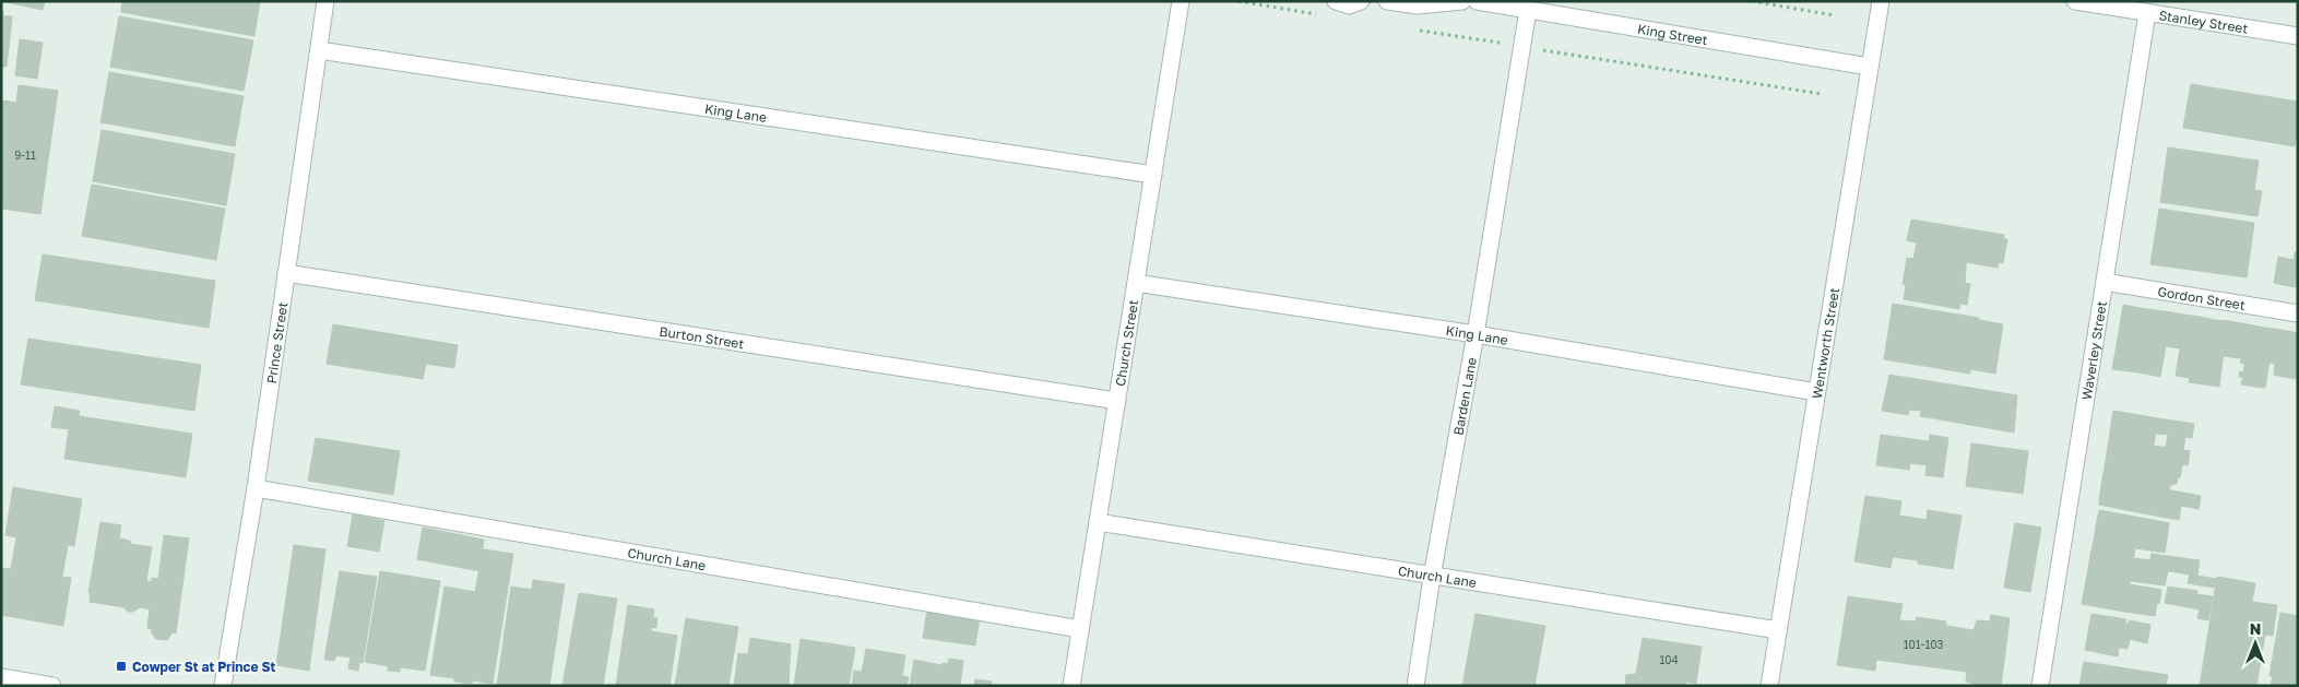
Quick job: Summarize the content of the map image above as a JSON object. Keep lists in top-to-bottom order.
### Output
{
  "streets": {
    "street": [
      "Stanley Street",
      "King Street",
      "King Lane",
      "Gordon Street",
      "Burton Street",
      "Wentworth Street",
      "Prince Street",
      "Church Street",
      "Waverley Street",
      "Barden Lane",
      "Church Lane"
    ]
  },
  "crossings": [
    ["Stanley Street", "Waverley Street"],
    ["King Street", "Wentworth Street"],
    ["King Street", "Barden Lane"],
    ["King Lane", "Wentworth Street"],
    ["King Lane", "Prince Street"],
    ["King Lane", "Church Street"],
    ["King Lane", "Barden Lane"],
    ["Gordon Street", "Waverley Street"],
    ["Burton Street", "Prince Street"],
    ["Burton Street", "Church Street"],
    ["Wentworth Street", "Church Lane"],
    ["Prince Street", "Church Lane"],
    ["Church Street", "Church Lane"],
    ["Barden Lane", "Church Lane"]
  ],
  "places": {
    "transit": ["Cowper St at Prince St"]
  },
  "house_numbers": ["9-11", "101-103", "104"],
  "north": "top"
}
